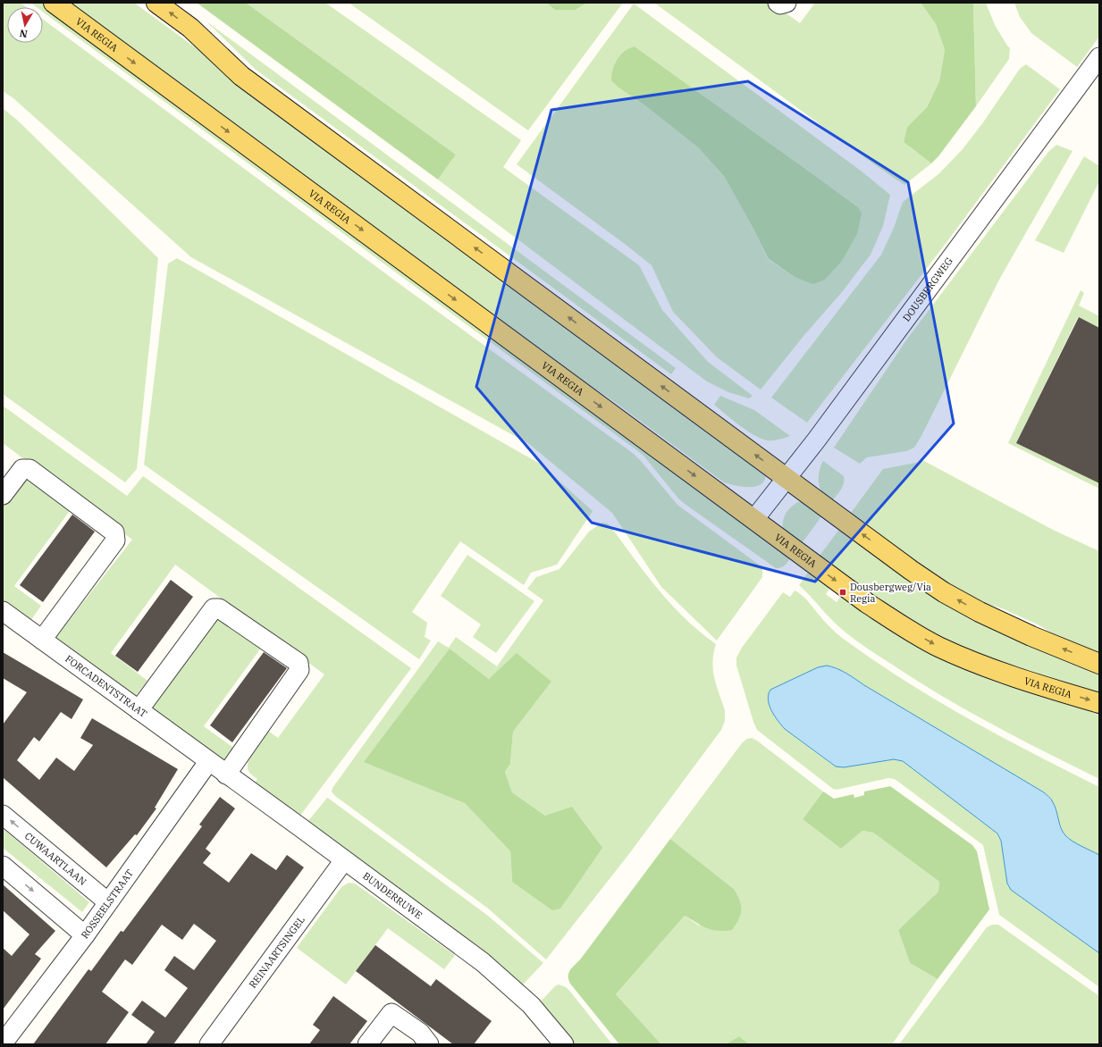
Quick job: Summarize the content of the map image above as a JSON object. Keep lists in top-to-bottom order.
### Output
{
  "streets": {
    "main road": ["VIA REGIA"],
    "street": [
      "DOUSBERGWEG",
      "FORCADENTSTRAAT",
      "CUWAARTLAAN",
      "BUNDERRUWE",
      "ROSSEELSTRAAT",
      "REINAARTSINGEL"
    ]
  },
  "crossings": [
    ["VIA REGIA", "DOUSBERGWEG"],
    ["FORCADENTSTRAAT", "BUNDERRUWE"],
    ["FORCADENTSTRAAT", "ROSSEELSTRAAT"],
    ["CUWAARTLAAN", "ROSSEELSTRAAT"],
    ["BUNDERRUWE", "ROSSEELSTRAAT"],
    ["BUNDERRUWE", "REINAARTSINGEL"]
  ],
  "places": {
    "transit": ["Dousbergweg/Via Regia"]
  },
  "north": "bottom"
}
